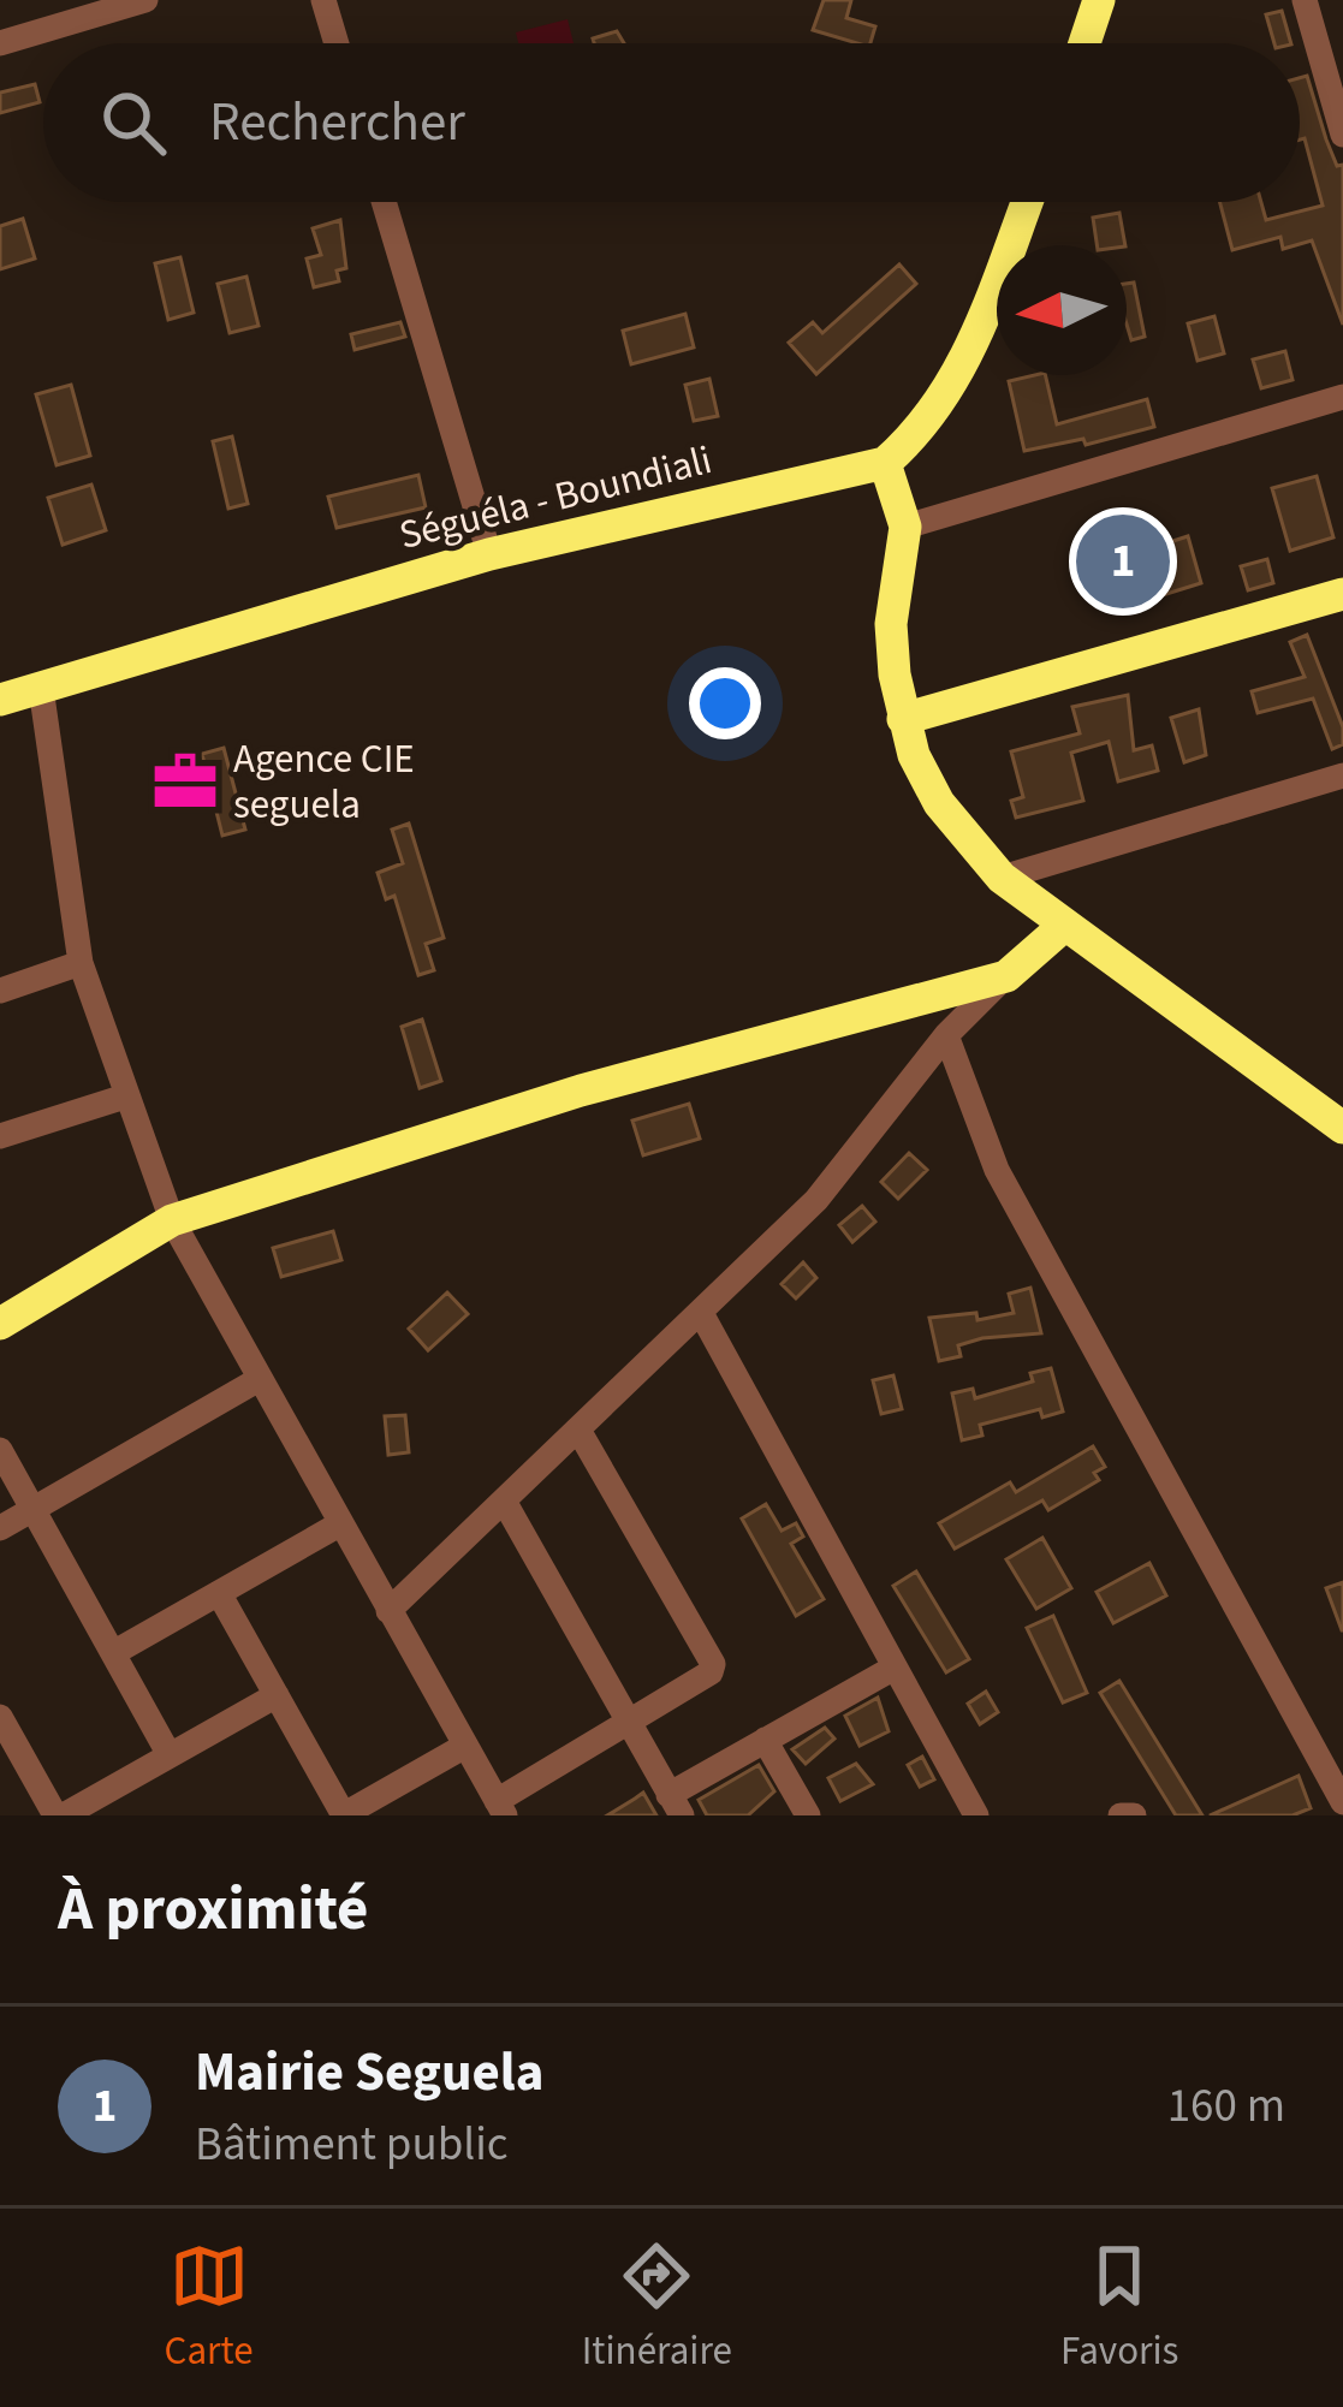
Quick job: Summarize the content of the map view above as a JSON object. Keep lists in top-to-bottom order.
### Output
{
  "streets": {
    "main road": ["Séguéla - Boundiali"]
  },
  "places": {
    "office": ["Agence CIE seguela"]
  },
  "north": "left",
  "page": {
    "search": "Rechercher",
    "pins": "1",
    "heading": "À proximité",
    "list": [
      {
        "mark": "1",
        "name": "Mairie Seguela",
        "note": "Bâtiment public",
        "value": "160 m"
      }
    ],
    "nav": ["Carte", "Itinéraire", "Favoris"]
  }
}
